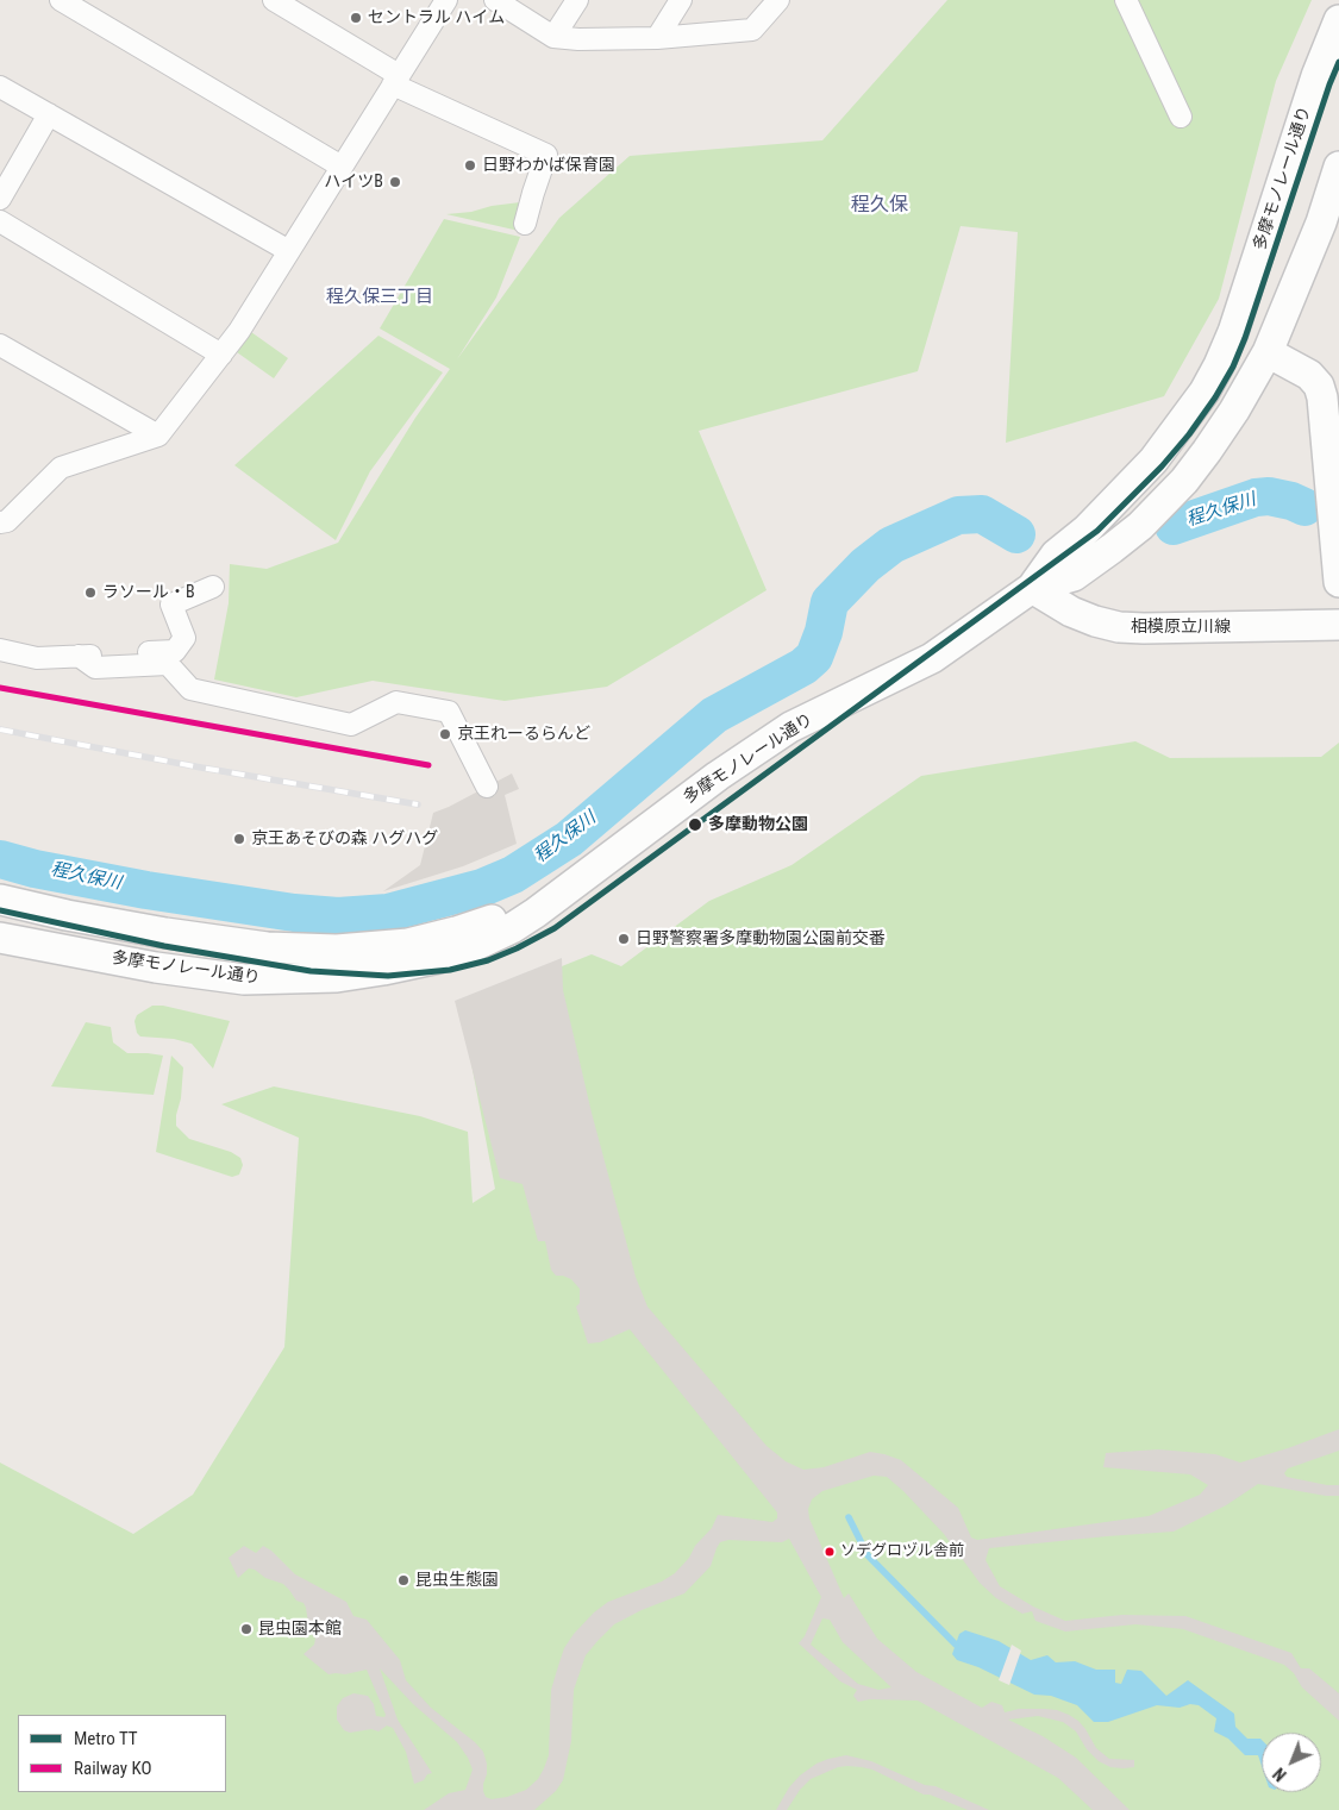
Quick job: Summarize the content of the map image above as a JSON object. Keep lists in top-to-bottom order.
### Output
{
  "streets": {
    "main road": ["多摩モノレール通り", "相模原立川線"]
  },
  "crossings": [
    ["多摩モノレール通り", "相模原立川線"]
  ],
  "districts": ["程久保", "程久保三丁目"],
  "water": ["程久保川"],
  "places": [
    "セントラル ハイム",
    "日野わかば保育園",
    "ハイツB",
    "ラソール・B",
    "京王れーるらんど",
    "多摩動物公園",
    "京王あそびの森 ハグハグ",
    "日野警察署多摩動物園公園前交番",
    "ソデグロヅル舎前",
    "昆虫生態園",
    "昆虫園本館"
  ],
  "lines": ["metro line TT", "rail line KO"],
  "legend": ["Metro TT", "Railway KO"],
  "north": "bottom left"
}
